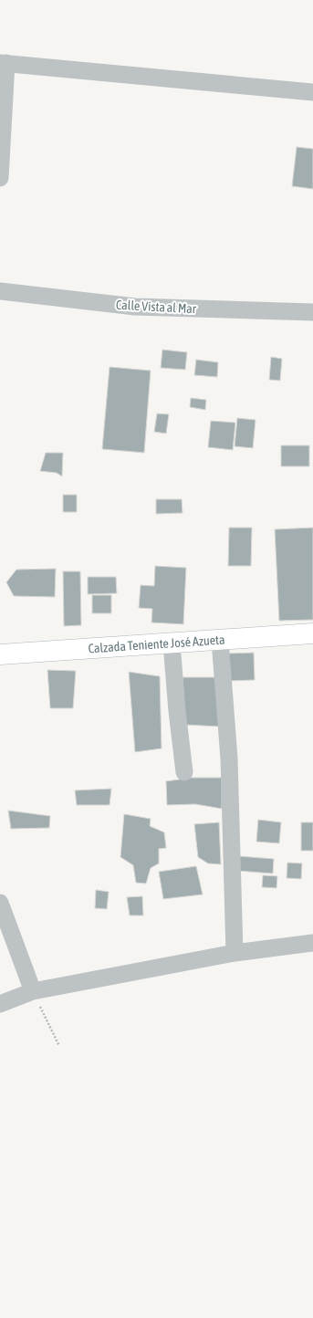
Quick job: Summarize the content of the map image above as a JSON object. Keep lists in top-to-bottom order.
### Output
{
  "streets": {
    "main road": ["Calzada Teniente José Azueta"],
    "street": ["Calle Vista al Mar"]
  }
}
